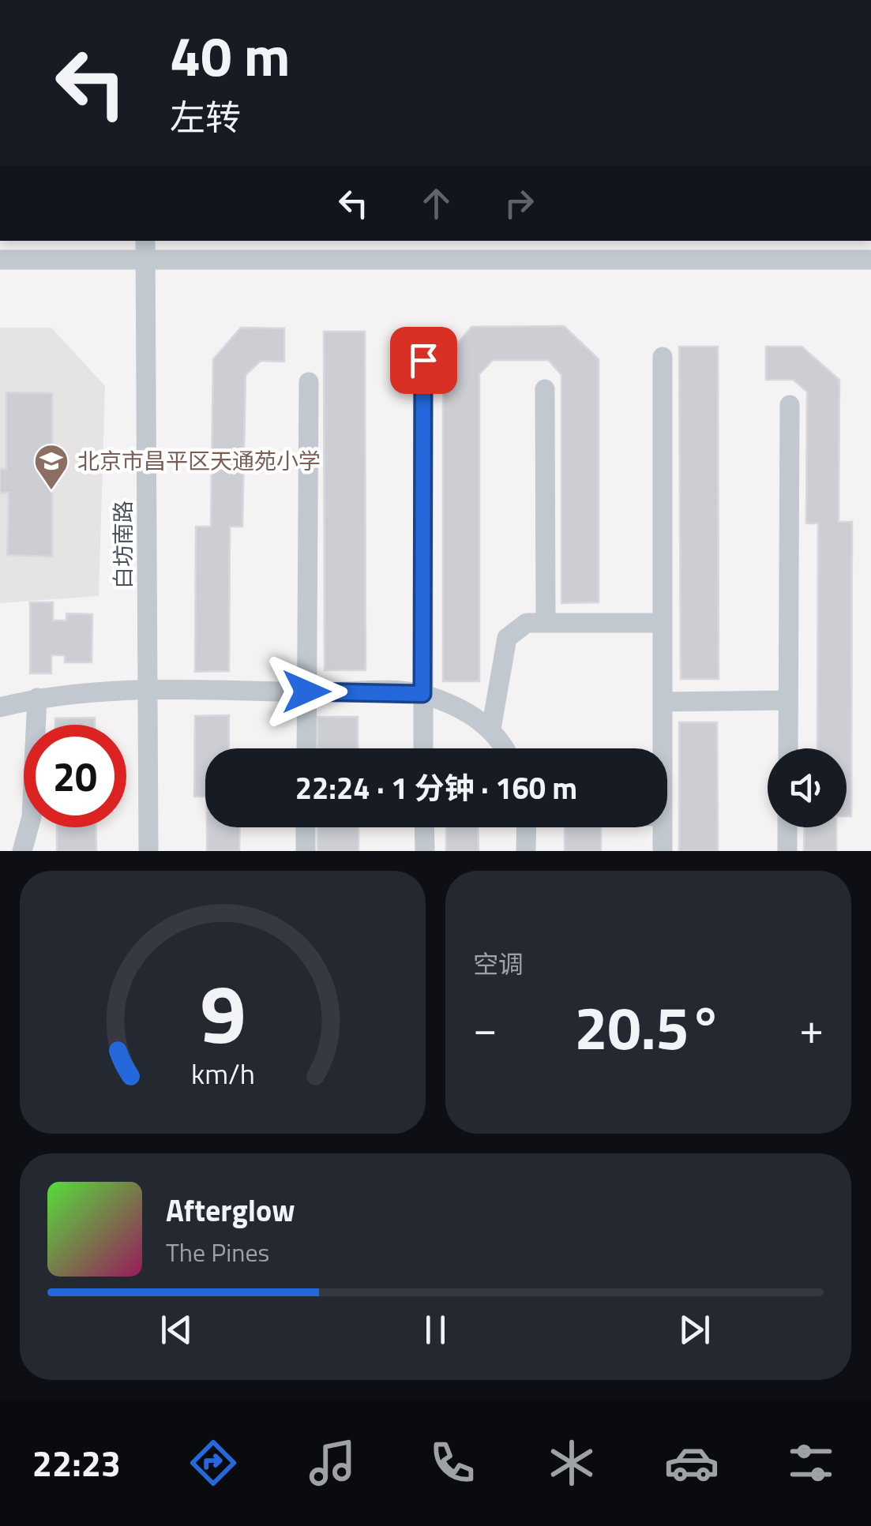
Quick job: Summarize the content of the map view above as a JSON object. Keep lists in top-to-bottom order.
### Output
{
  "streets": {
    "street": ["白坊南路"]
  },
  "places": {
    "school or university": ["北京市昌平区天通苑小学"]
  },
  "page": {
    "turn": ["40 m", "左转"],
    "limit": "20",
    "trip": "22:24 · 1 分钟 · 160 m",
    "tile": "空调",
    "heat": ["−", "20.5°", "+"],
    "song": ["Afterglow", "The Pines"],
    "tabs": "22:23",
    "gauge": ["9", "km/h"]
  }
}
